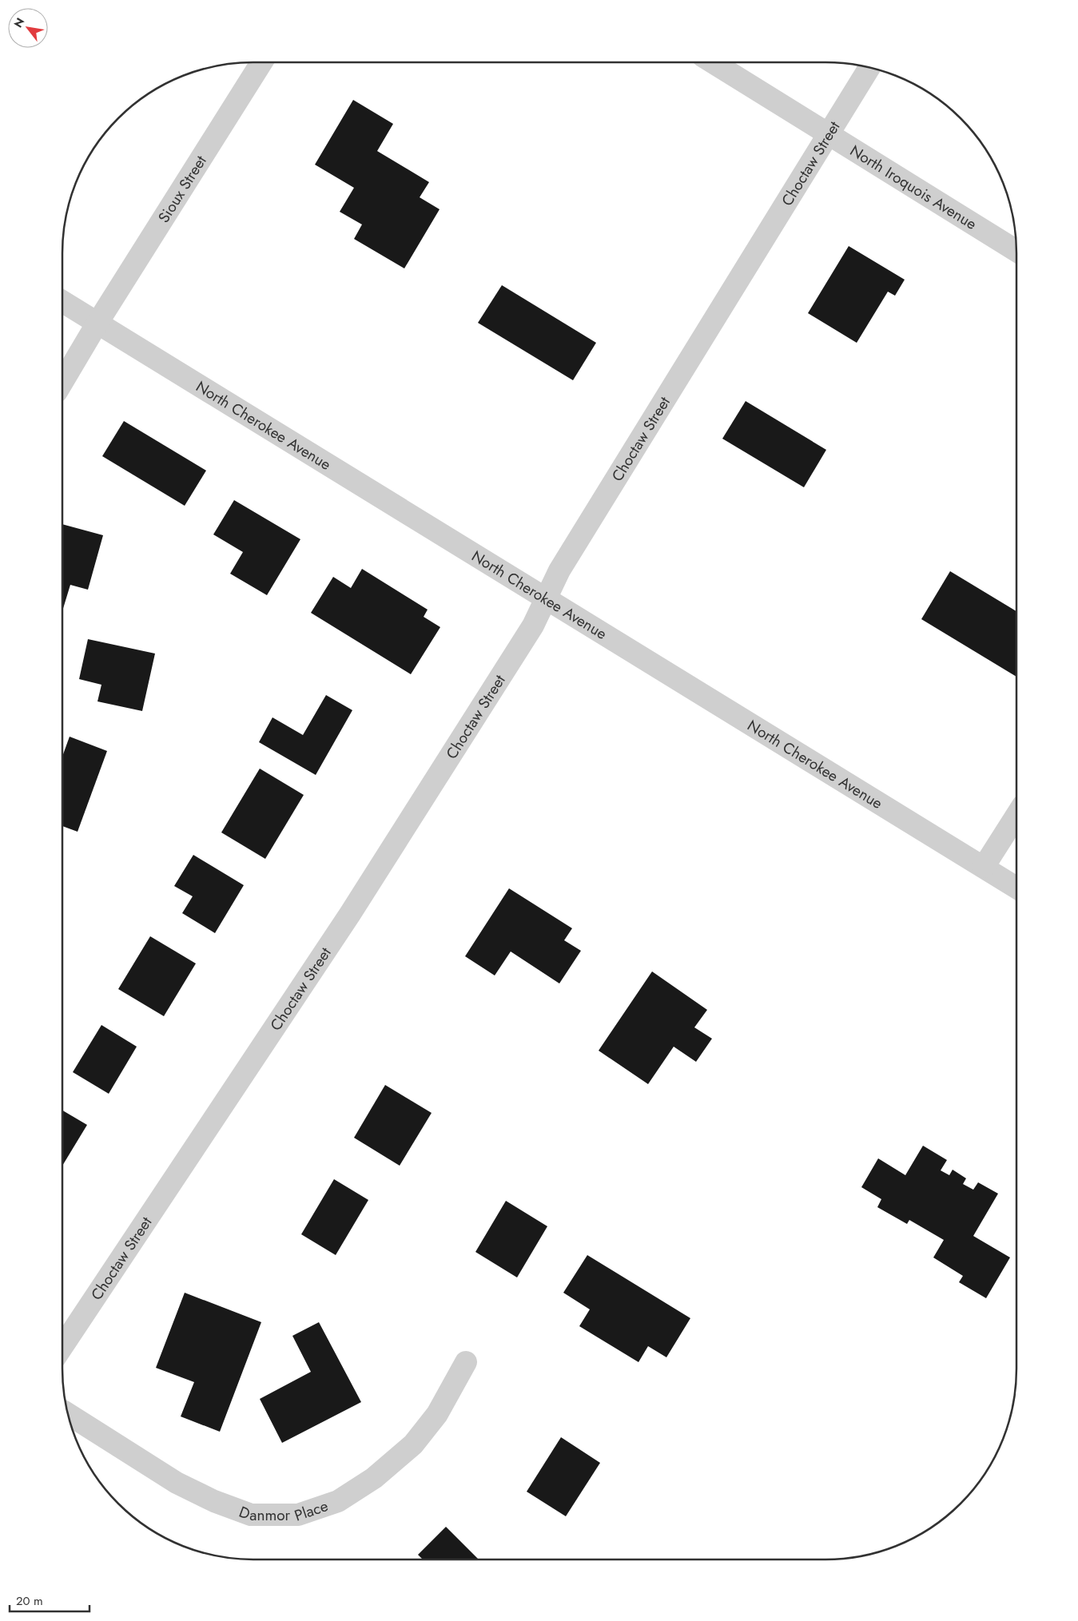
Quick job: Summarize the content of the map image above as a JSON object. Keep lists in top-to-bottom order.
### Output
{
  "streets": {
    "street": [
      "Choctaw Street",
      "North Iroquois Avenue",
      "Sioux Street",
      "North Cherokee Avenue",
      "Danmor Place"
    ]
  },
  "crossings": [
    ["Choctaw Street", "North Iroquois Avenue"],
    ["Choctaw Street", "North Cherokee Avenue"],
    ["Sioux Street", "North Cherokee Avenue"]
  ],
  "scale_bar": "20 m",
  "north": "top left"
}
